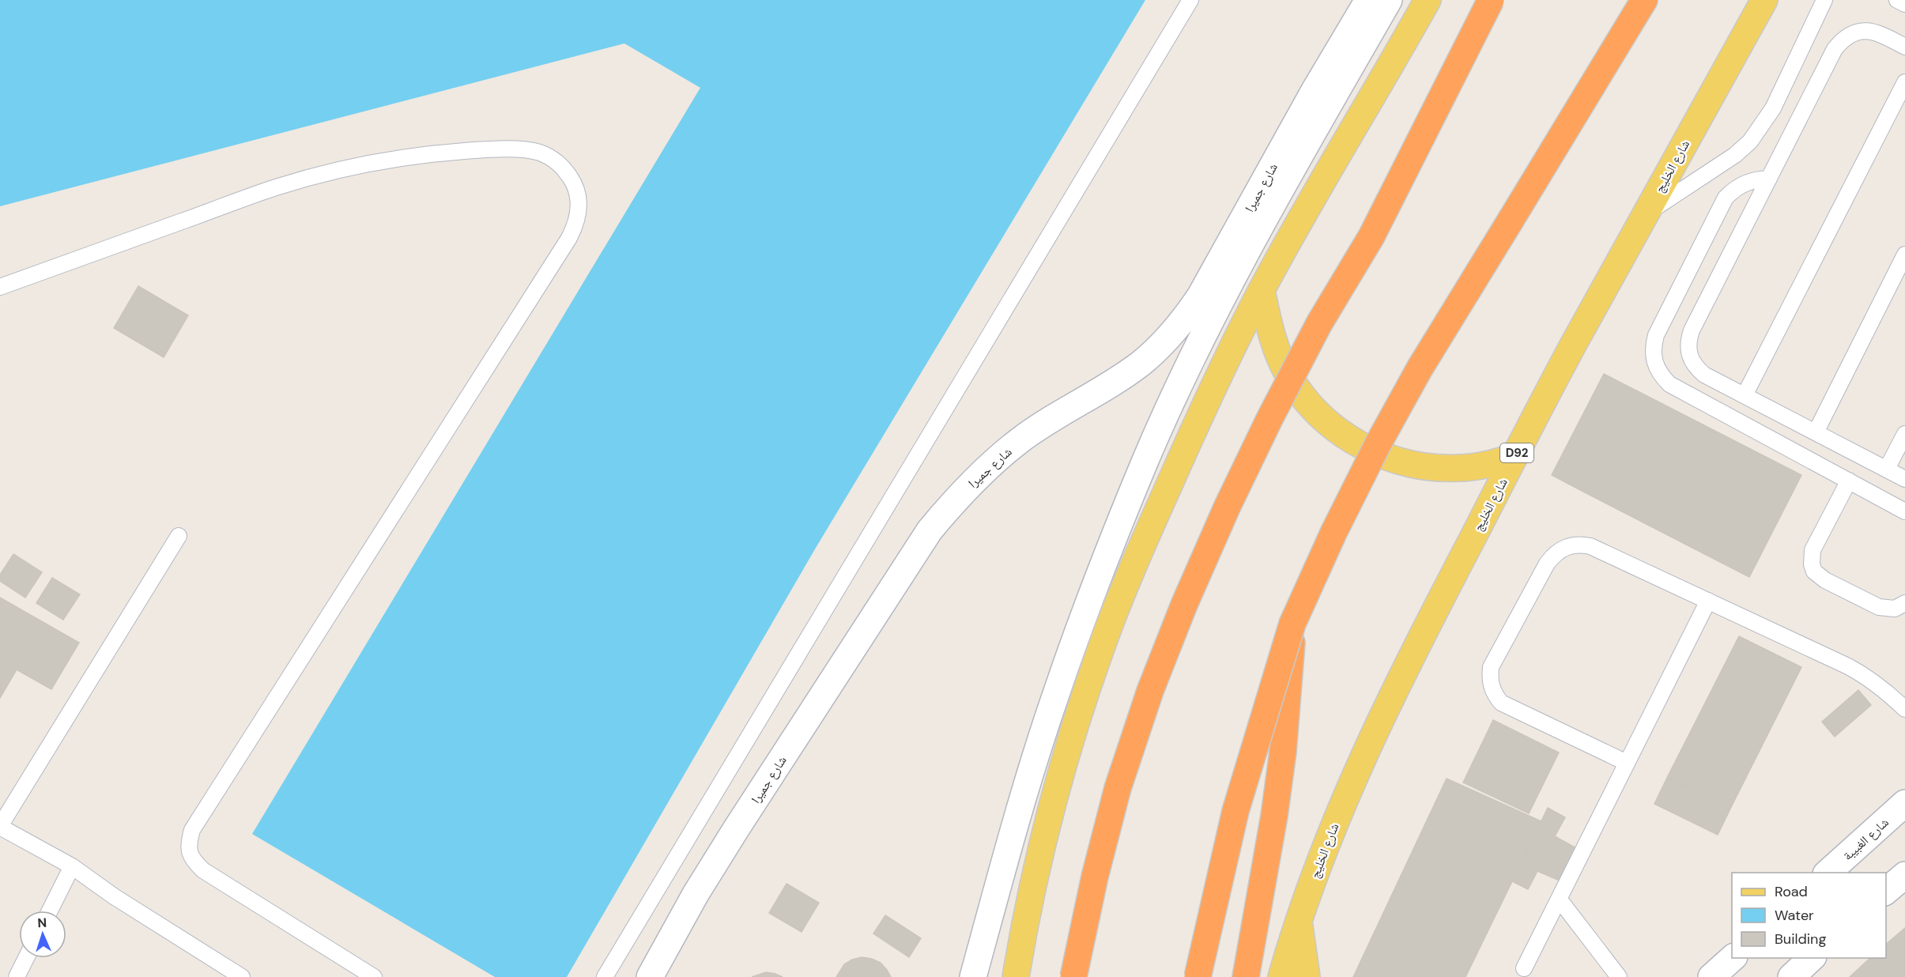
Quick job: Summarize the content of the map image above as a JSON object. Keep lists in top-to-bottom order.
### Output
{
  "streets": {
    "main road": ["شارع الخليج", "D92"],
    "street": ["شارع جميرا", "شارع الغبيبة"]
  },
  "legend": ["Road", "Water", "Building"],
  "north": "top"
}
